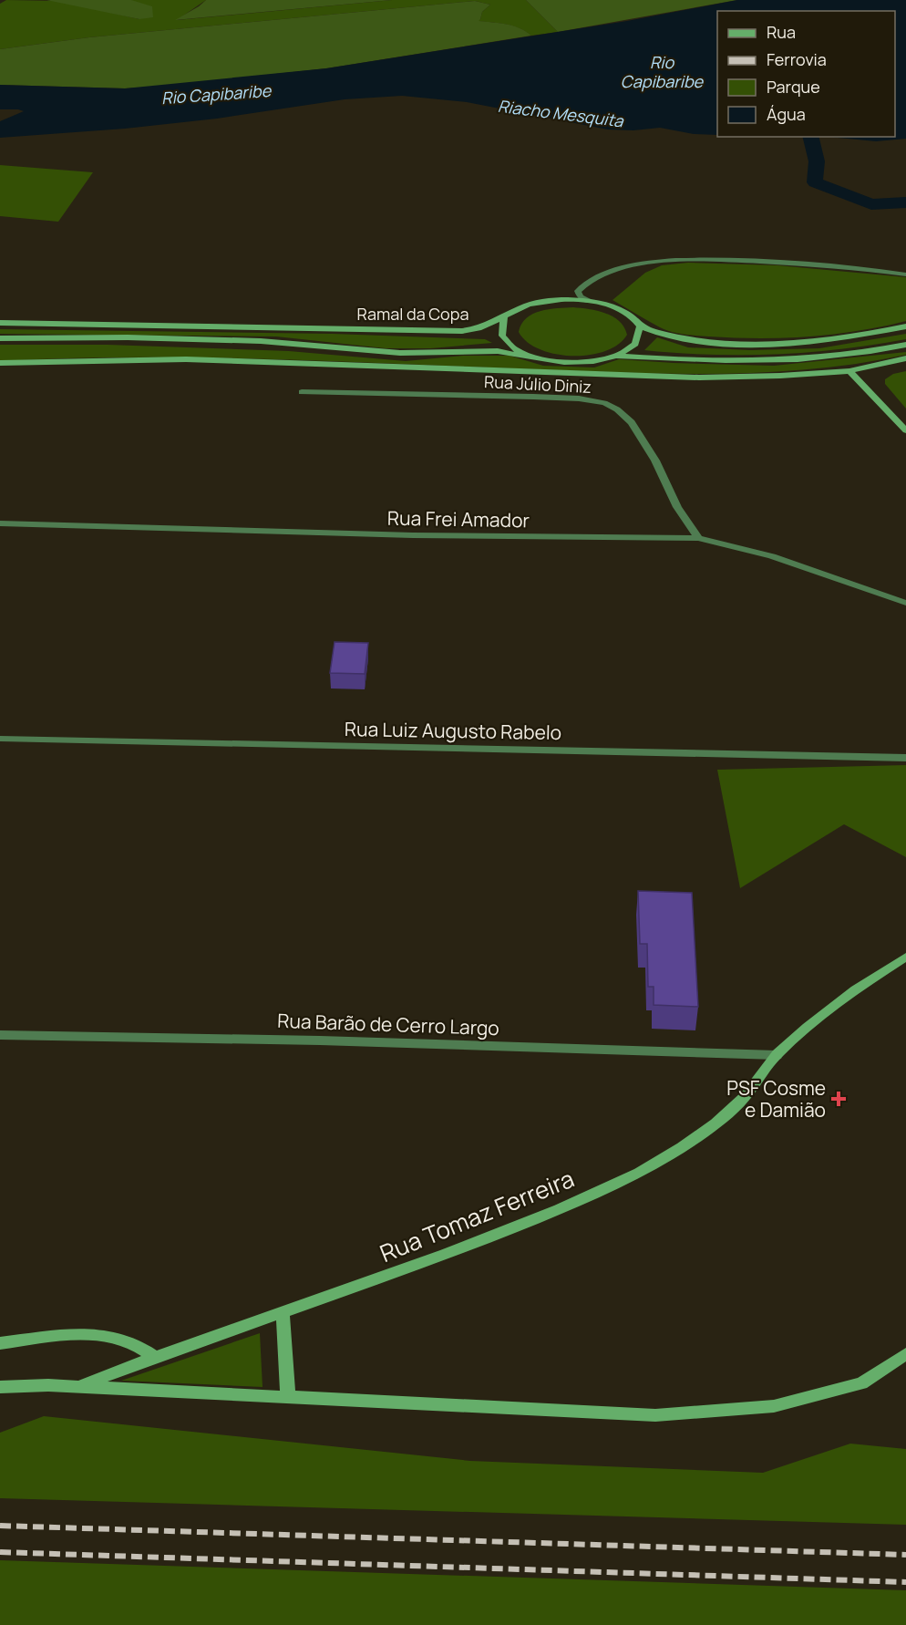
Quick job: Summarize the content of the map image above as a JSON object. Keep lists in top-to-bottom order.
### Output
{
  "streets": {
    "street": [
      "Ramal da Copa",
      "Rua Júlio Diniz",
      "Rua Frei Amador",
      "Rua Luiz Augusto Rabelo",
      "Rua Barão de Cerro Largo",
      "Rua Tomaz Ferreira"
    ]
  },
  "crossings": [
    ["Rua Júlio Diniz", "Rua Frei Amador"],
    ["Rua Barão de Cerro Largo", "Rua Tomaz Ferreira"]
  ],
  "water": ["Rio Capibaribe", "Riacho Mesquita"],
  "places": {
    "health": ["PSF Cosme e Damião"]
  },
  "legend": [
    "Rua",
    "Ferrovia",
    "Parque",
    "Água"
  ]
}
